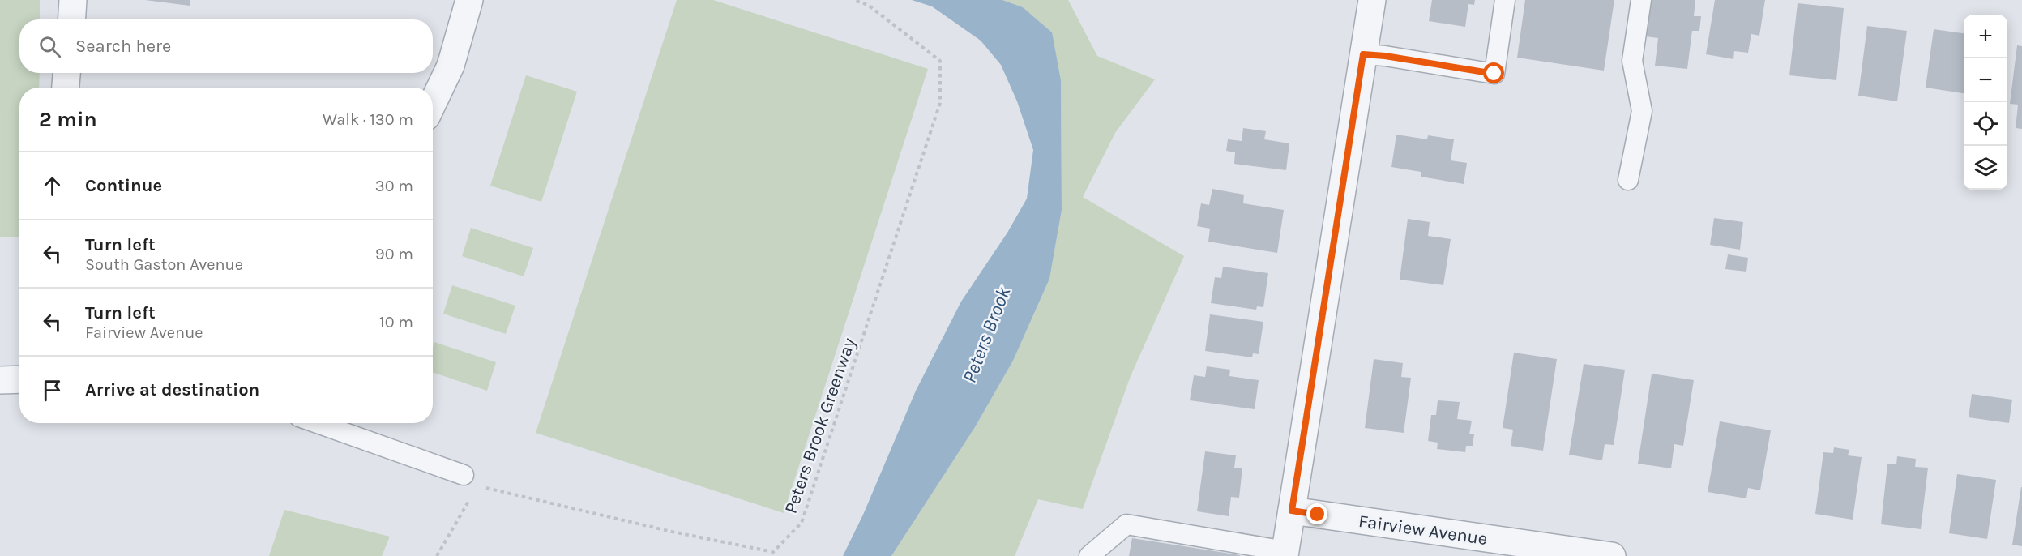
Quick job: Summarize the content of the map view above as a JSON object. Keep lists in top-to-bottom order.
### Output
{
  "streets": {
    "street": ["Fairview Avenue"],
    "path": ["Peters Brook Greenway"]
  },
  "water": ["Peters Brook"],
  "page": {
    "map_buttons": ["+", "−"],
    "search": "Search here",
    "heading": ["2 min", "Walk · 130 m"],
    "list": [
      ["Continue", "30 m"],
      ["Turn left", "South Gaston Avenue", "90 m"],
      ["Turn left", "Fairview Avenue", "10 m"],
      "Arrive at destination"
    ]
  }
}
